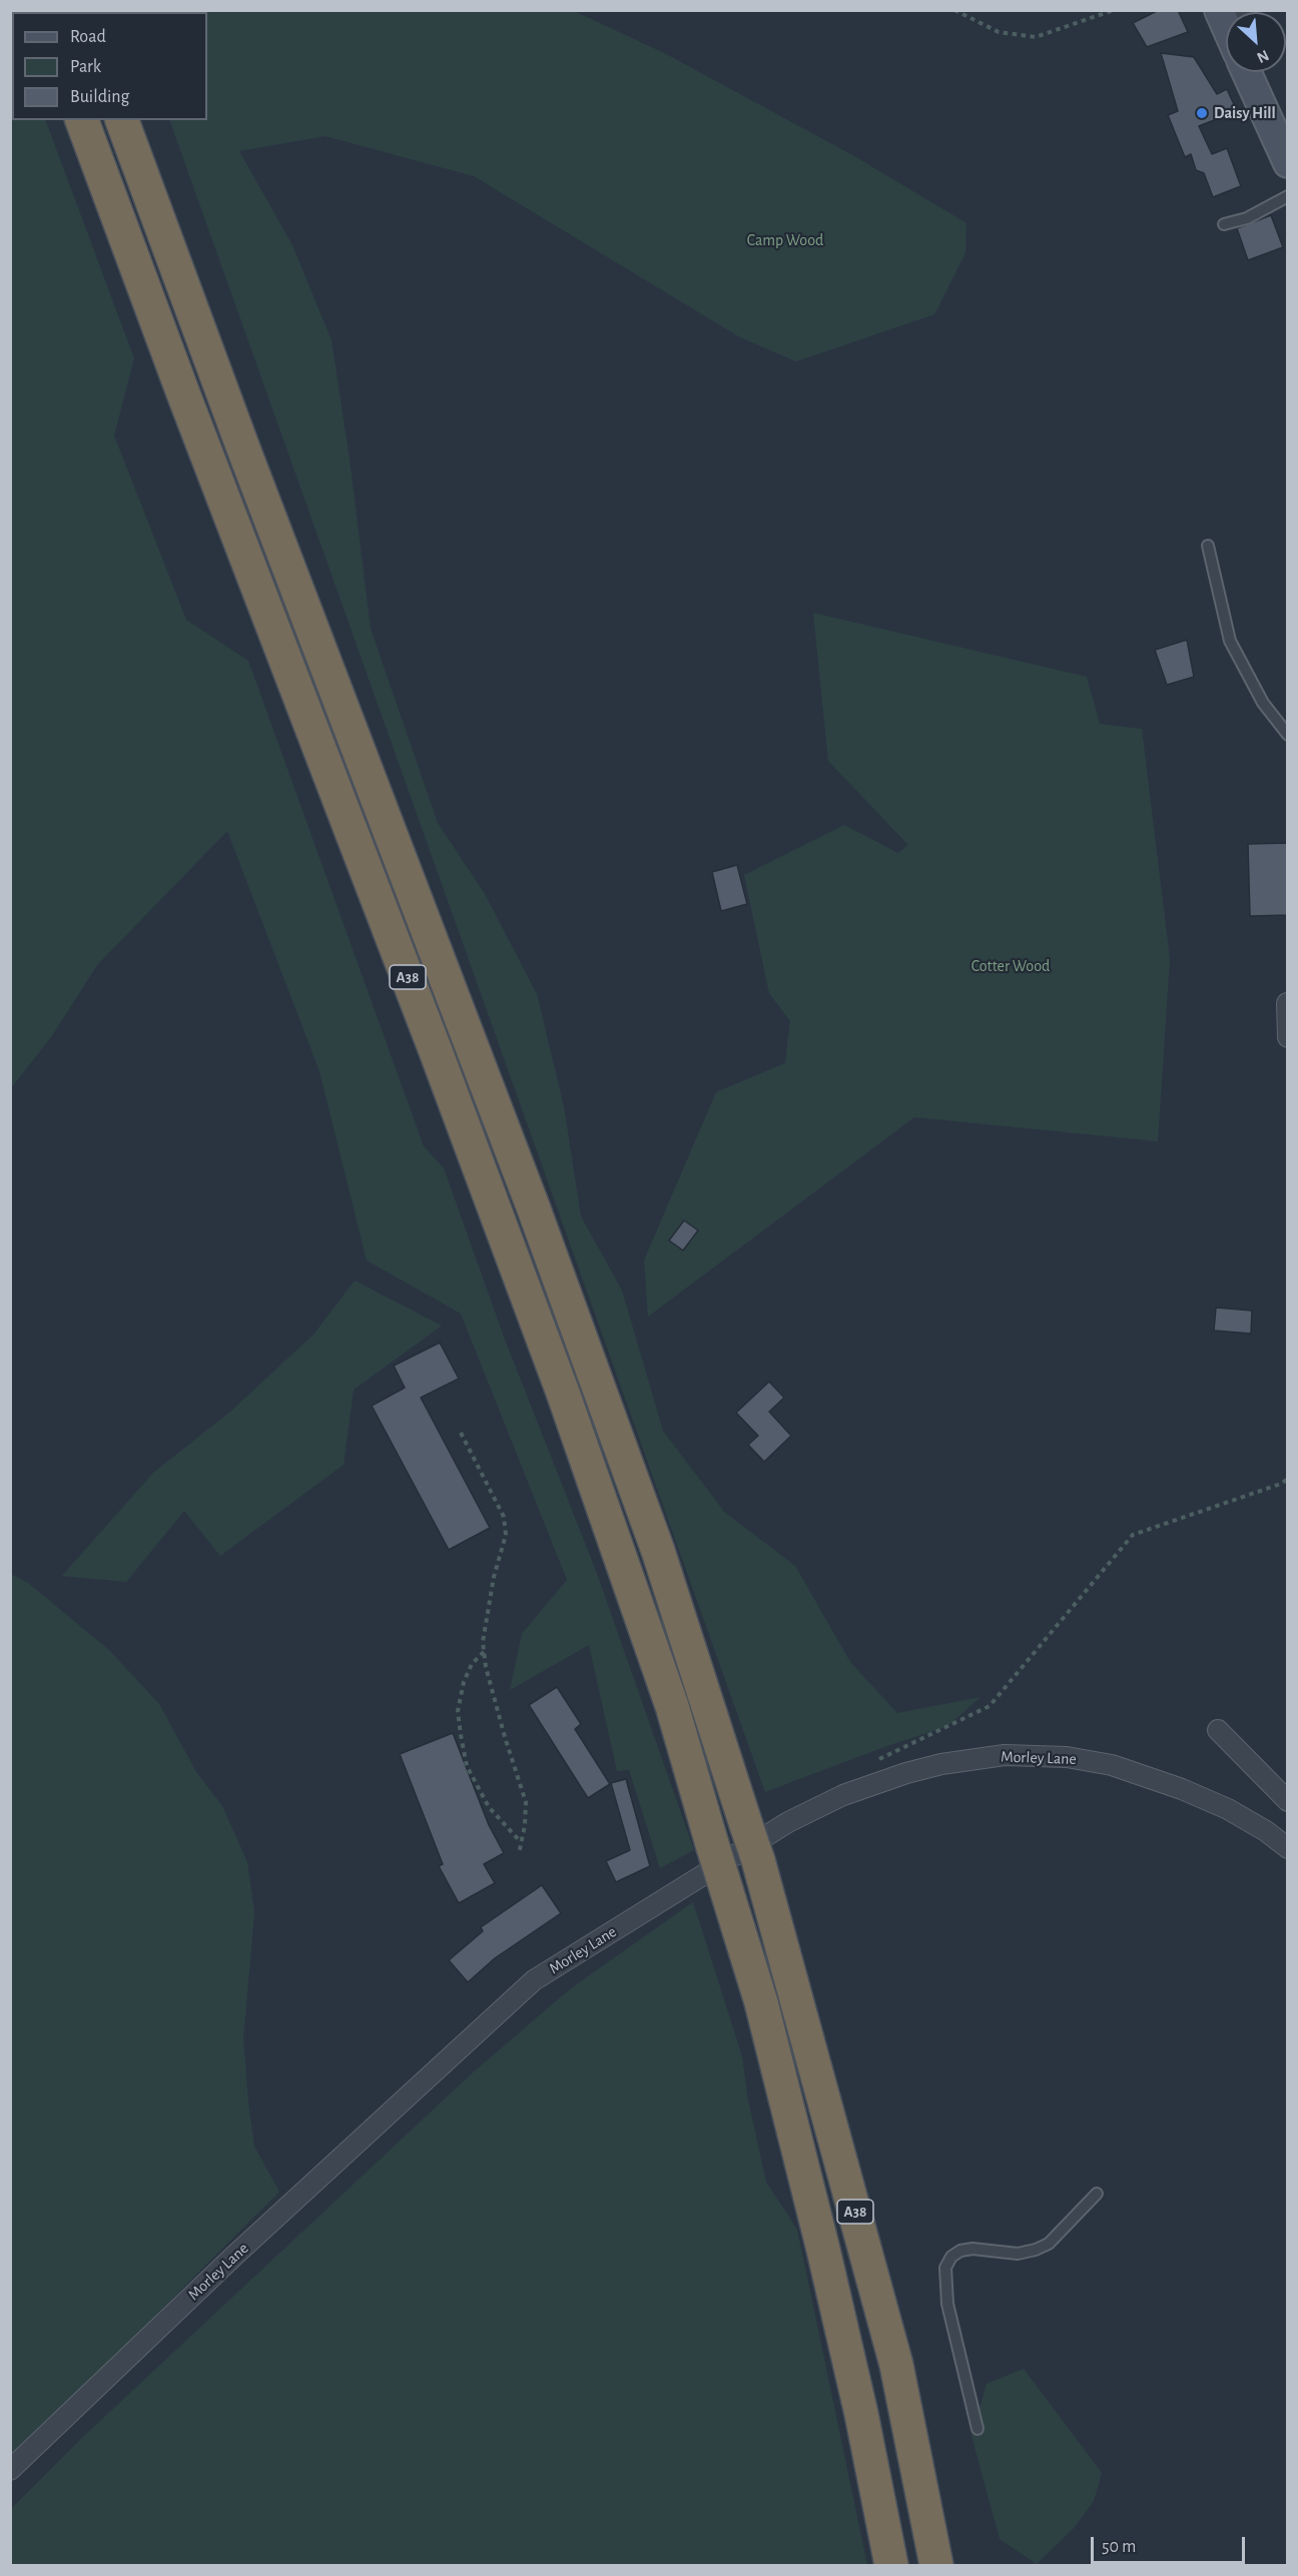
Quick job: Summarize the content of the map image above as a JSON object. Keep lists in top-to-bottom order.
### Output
{
  "streets": {
    "highway": ["A38"],
    "street": ["Morley Lane"]
  },
  "parks": ["Camp Wood", "Cotter Wood"],
  "places": ["Daisy Hill"],
  "legend": ["Road", "Park", "Building"],
  "scale_bar": "50 m",
  "north": "bottom right"
}
